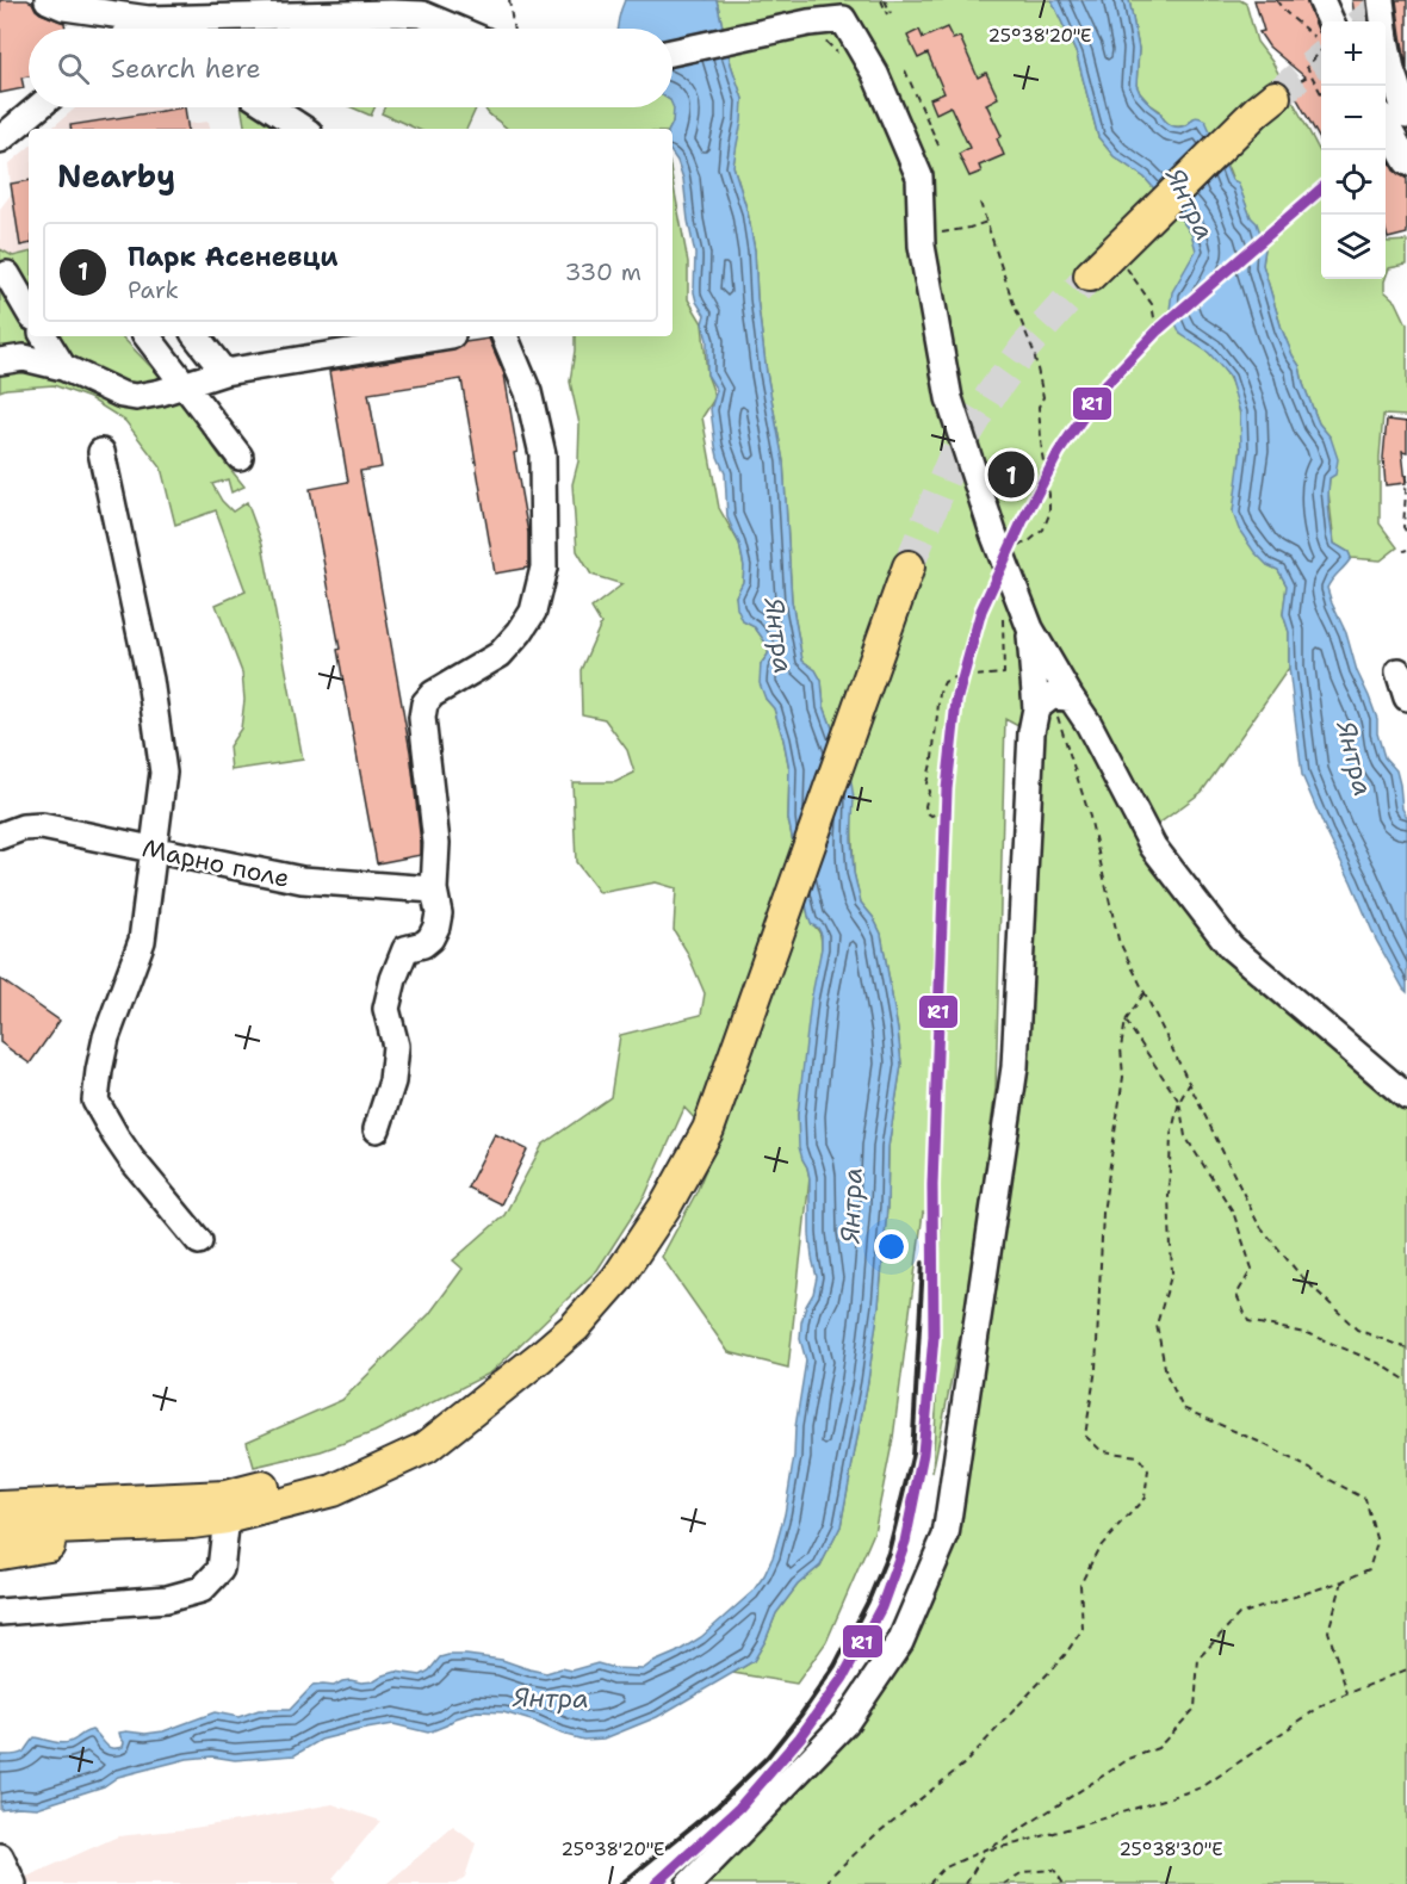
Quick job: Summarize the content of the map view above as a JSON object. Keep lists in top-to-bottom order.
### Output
{
  "streets": {
    "street": ["Марно поле"]
  },
  "water": ["Янтра"],
  "lines": ["transit line R1"],
  "page": {
    "map_buttons": ["+", "−"],
    "search": "Search here",
    "heading": "Nearby",
    "list": [
      {
        "mark": "1",
        "name": "Парк Асеневци",
        "note": "Park",
        "value": "330 m"
      }
    ],
    "pins": "1"
  },
  "coordinates": ["25°38'20\"E", "25°38'30\"E"]
}
